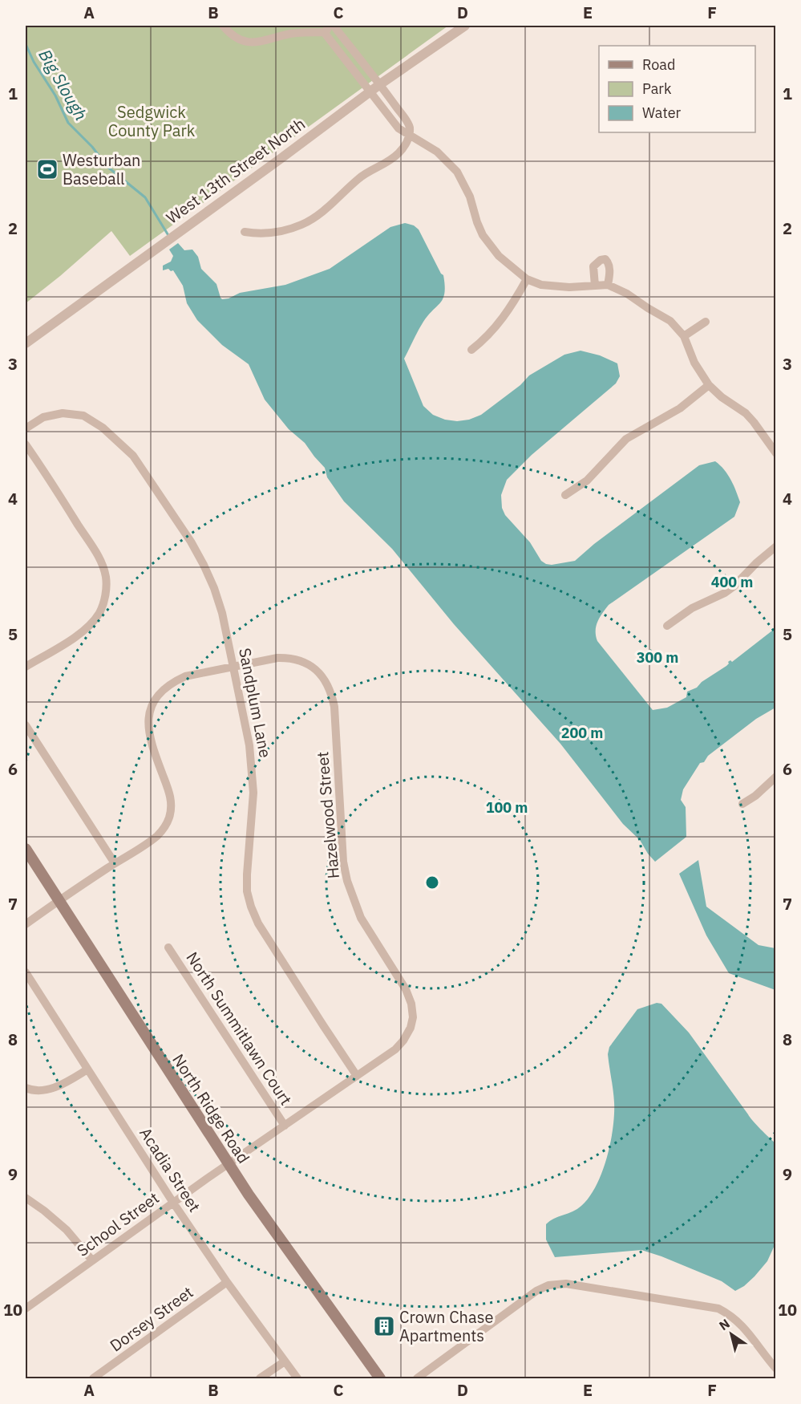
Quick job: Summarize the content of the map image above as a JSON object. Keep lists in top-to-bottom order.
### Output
{
  "streets": {
    "main road": ["North Ridge Road"],
    "street": [
      "West 13th Street North",
      "Sandplum Lane",
      "Hazelwood Street",
      "North Summitlawn Court",
      "Acadia Street",
      "School Street",
      "Dorsey Street"
    ]
  },
  "crossings": [
    ["Sandplum Lane", "Hazelwood Street"],
    ["North Summitlawn Court", "School Street"],
    ["North Ridge Road", "School Street"],
    ["Acadia Street", "School Street"],
    ["Acadia Street", "Dorsey Street"]
  ],
  "water": ["Big Slough"],
  "parks": ["Sedgwick County Park"],
  "places": {
    "sports": ["Westurban Baseball"],
    "building": ["Crown Chase Apartments"]
  },
  "legend": ["Road", "Park", "Water"],
  "north": "top left",
  "grid": {
    "columns": [
      "A",
      "B",
      "C",
      "D",
      "E",
      "F"
    ],
    "rows": [
      "1",
      "2",
      "3",
      "4",
      "5",
      "6",
      "7",
      "8",
      "9",
      "10"
    ]
  },
  "rings": [
    "400 m",
    "300 m",
    "200 m",
    "100 m"
  ]
}
